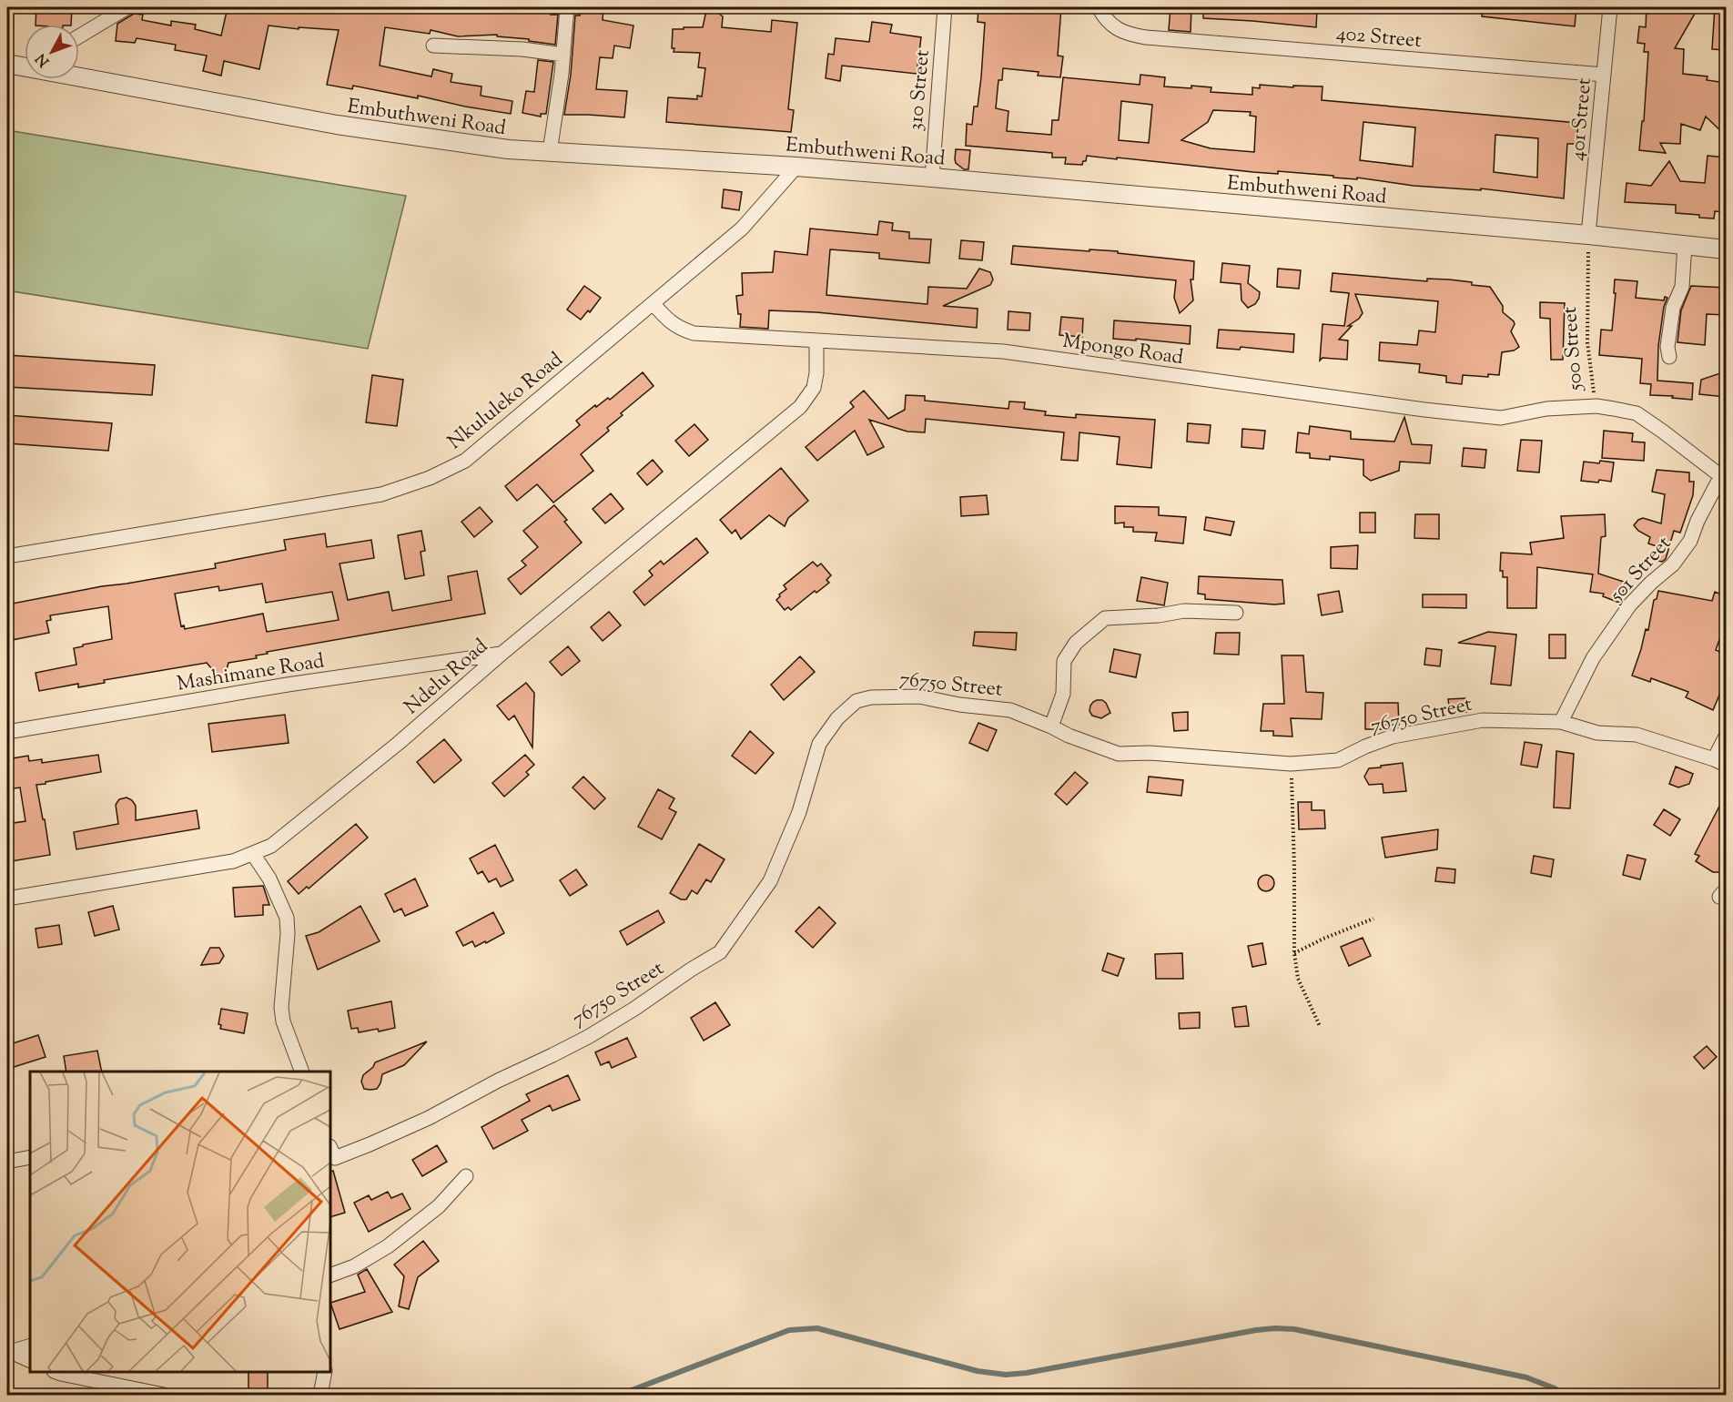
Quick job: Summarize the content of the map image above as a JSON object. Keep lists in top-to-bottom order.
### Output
{
  "streets": {
    "street": [
      "402 Street",
      "310 Street",
      "Embuthweni Road",
      "401 Street",
      "Mpongo Road",
      "500 Street",
      "Nkululeko Road",
      "501 Street",
      "Mashimane Road",
      "Ndelu Road",
      "76750 Street"
    ]
  },
  "crossings": [
    ["402 Street", "401 Street"],
    ["310 Street", "Embuthweni Road"],
    ["Embuthweni Road", "401 Street"],
    ["Embuthweni Road", "500 Street"],
    ["Embuthweni Road", "Nkululeko Road"],
    ["401 Street", "500 Street"],
    ["Mpongo Road", "500 Street"],
    ["Mpongo Road", "Nkululeko Road"],
    ["Mpongo Road", "Ndelu Road"],
    ["500 Street", "501 Street"],
    ["501 Street", "76750 Street"],
    ["Mashimane Road", "Ndelu Road"]
  ],
  "north": "bottom left"
}
